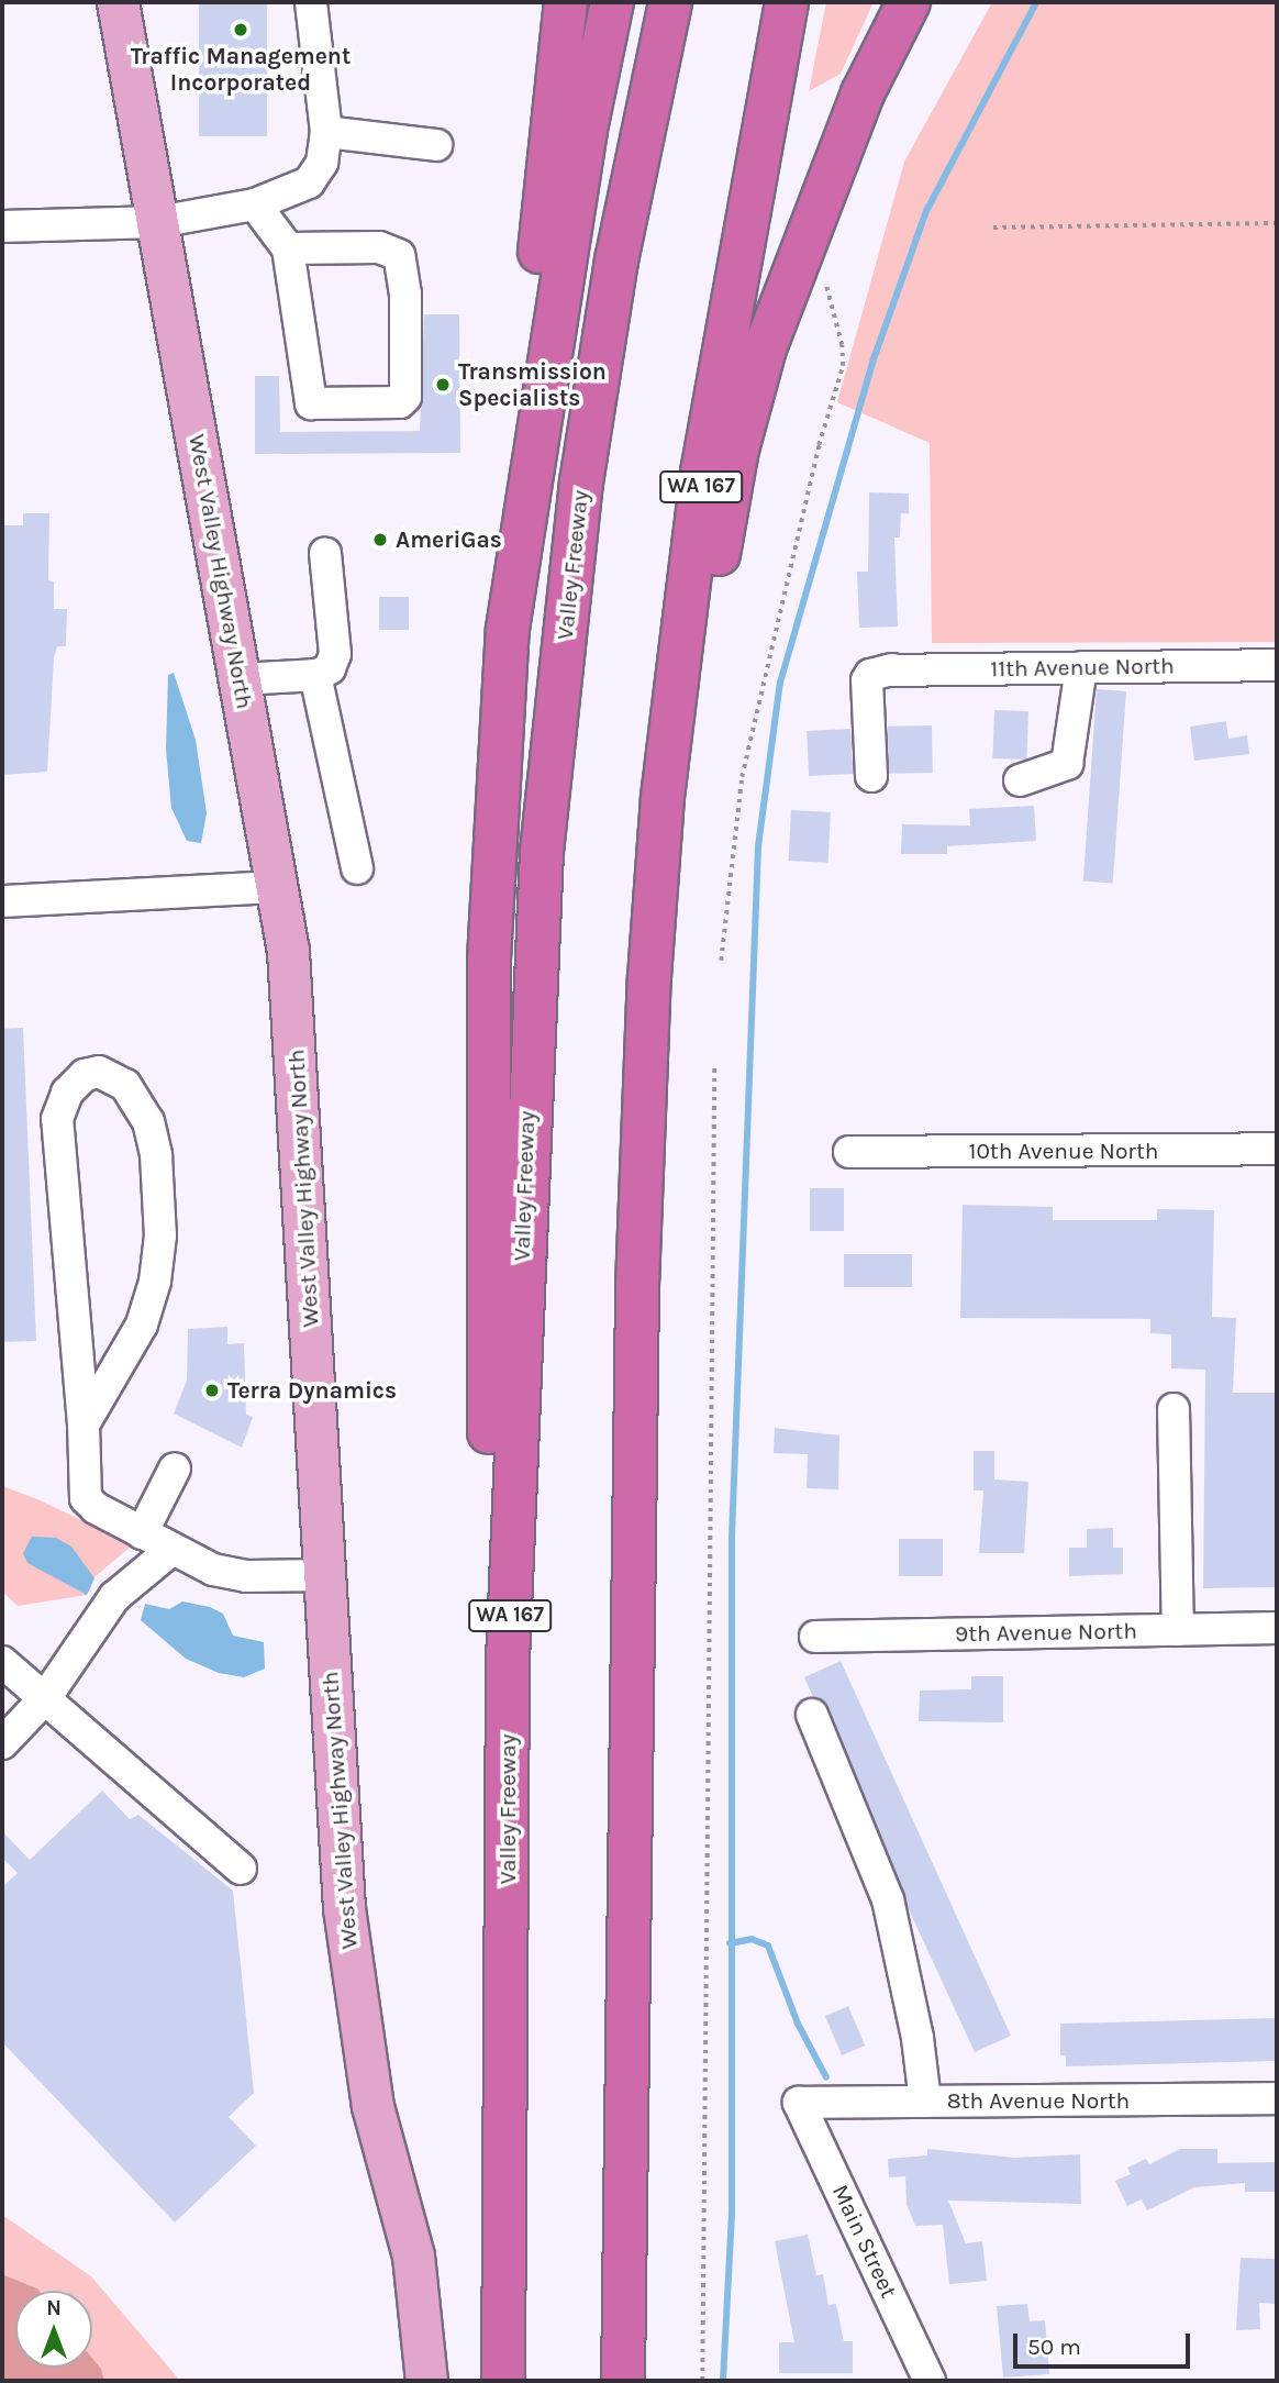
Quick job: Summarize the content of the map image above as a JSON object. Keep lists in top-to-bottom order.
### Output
{
  "streets": {
    "highway": ["WA 167", "Valley Freeway"],
    "main road": ["West Valley Highway North"],
    "street": [
      "11th Avenue North",
      "10th Avenue North",
      "9th Avenue North",
      "8th Avenue North",
      "Main Street"
    ]
  },
  "crossings": [
    ["8th Avenue North", "Main Street"]
  ],
  "places": [
    "Traffic Management Incorporated",
    "Transmission Specialists",
    "AmeriGas",
    "Terra Dynamics"
  ],
  "scale_bar": "50 m",
  "north": "top"
}
